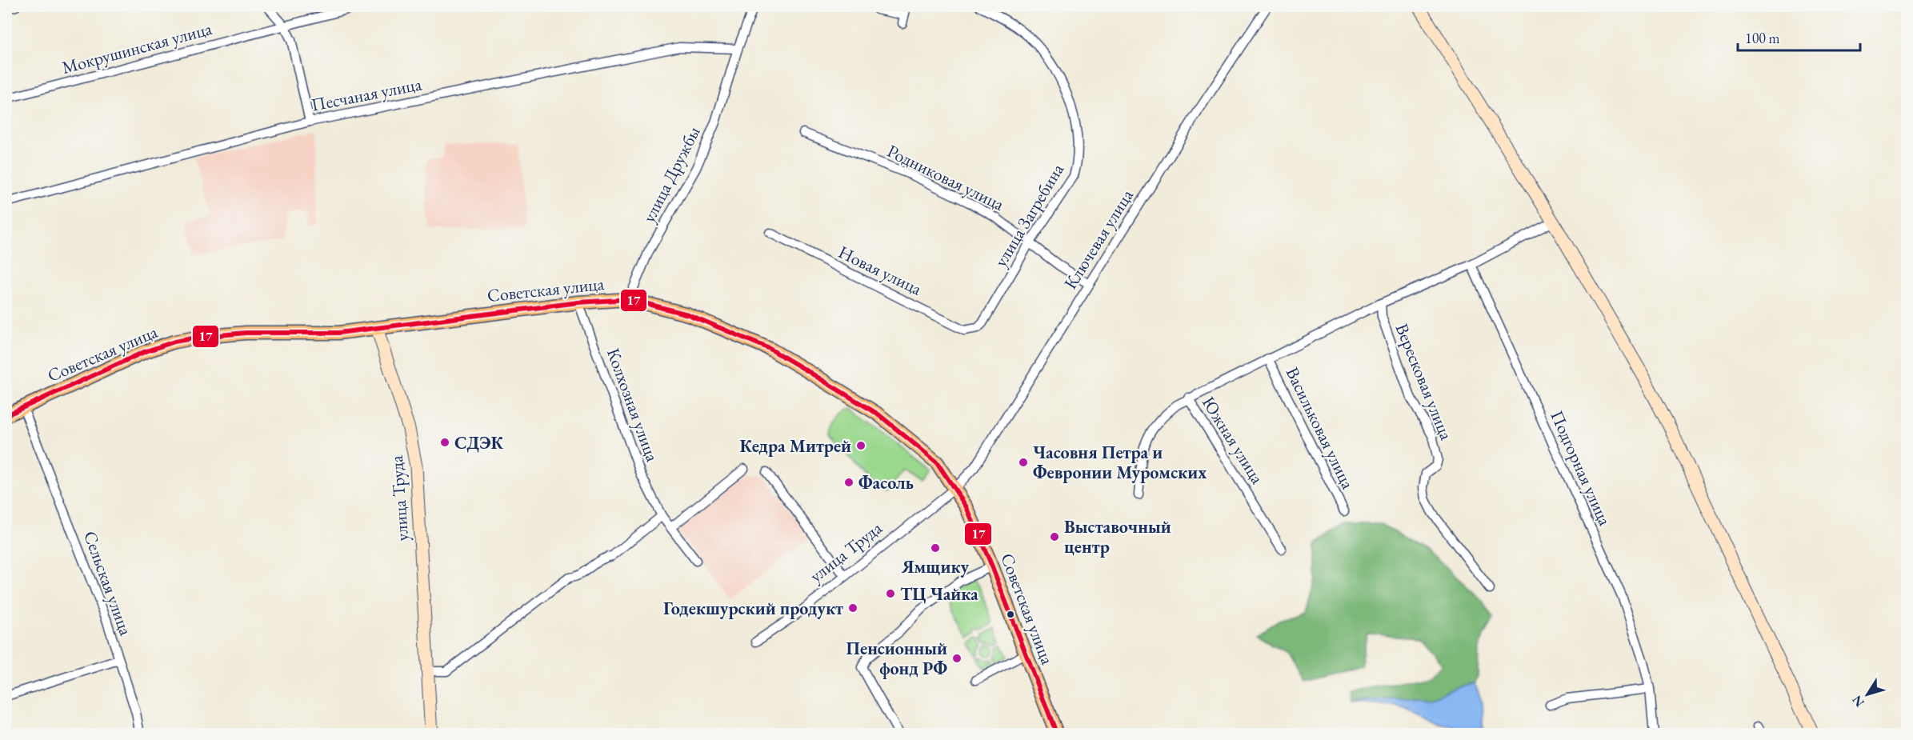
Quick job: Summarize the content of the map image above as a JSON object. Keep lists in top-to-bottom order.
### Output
{
  "streets": {
    "main road": ["Советская улица"],
    "street": [
      "Мокрушинская улица",
      "Песчаная улица",
      "улица Дружбы",
      "Родниковая улица",
      "улица Загребина",
      "Ключевая улица",
      "Новая улица",
      "Вересковая улица",
      "Колхозная улица",
      "Васильковая улица",
      "Южная улица",
      "Подгорная улица",
      "улица Труда",
      "Сельская улица"
    ]
  },
  "crossings": [
    ["Песчаная улица", "улица Дружбы"],
    ["улица Дружбы", "Советская улица"],
    ["Родниковая улица", "улица Загребина"],
    ["Родниковая улица", "Ключевая улица"],
    ["улица Загребина", "Новая улица"],
    ["Ключевая улица", "Советская улица"],
    ["Ключевая улица", "улица Труда"],
    ["Советская улица", "Колхозная улица"],
    ["Советская улица", "улица Труда"],
    ["Советская улица", "Сельская улица"]
  ],
  "places": [
    "СДЭК",
    "Кедра Митрей",
    "Часовня Петра и Февронии Муромских",
    "Фасоль",
    "Выставочный центр",
    "Ямщику",
    "ТЦ Чайка",
    "Годекшурский продукт",
    "Пенсионный фонд РФ"
  ],
  "lines": ["transit line 17"],
  "scale_bar": "100 m",
  "north": "bottom left"
}
